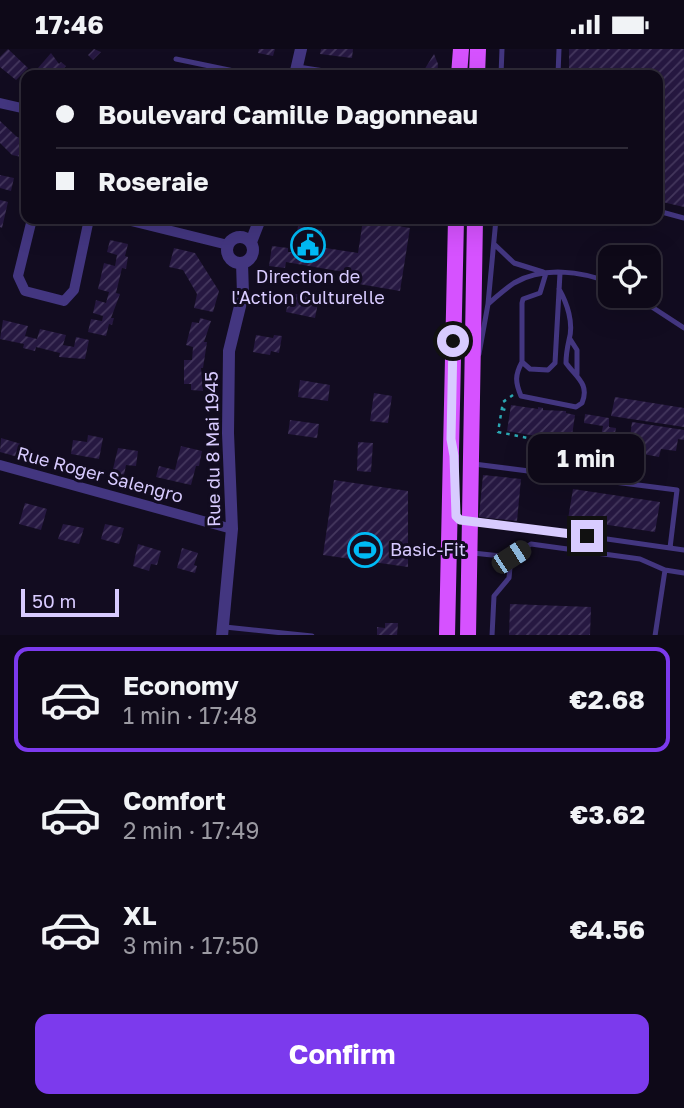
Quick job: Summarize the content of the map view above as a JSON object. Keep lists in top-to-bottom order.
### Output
{
  "streets": {
    "street": ["Rue du 8 Mai 1945", "Rue Roger Salengro"]
  },
  "crossings": [
    ["Rue du 8 Mai 1945", "Rue Roger Salengro"]
  ],
  "places": {
    "public building": ["Direction de l'Action Culturelle"],
    "sports": ["Basic-Fit"]
  },
  "scale_bar": "50 m",
  "page": {
    "status": "17:46",
    "banner": ["Boulevard Camille Dagonneau", "Roseraie"],
    "bubble": "1 min",
    "scale": "50 m",
    "list": [
      {
        "name": "Economy",
        "note": "1 min · 17:48",
        "value": "€2.68"
      },
      {
        "name": "Comfort",
        "note": "2 min · 17:49",
        "value": "€3.62"
      },
      {
        "name": "XL",
        "note": "3 min · 17:50",
        "value": "€4.56"
      }
    ],
    "buttons": "Confirm"
  }
}
